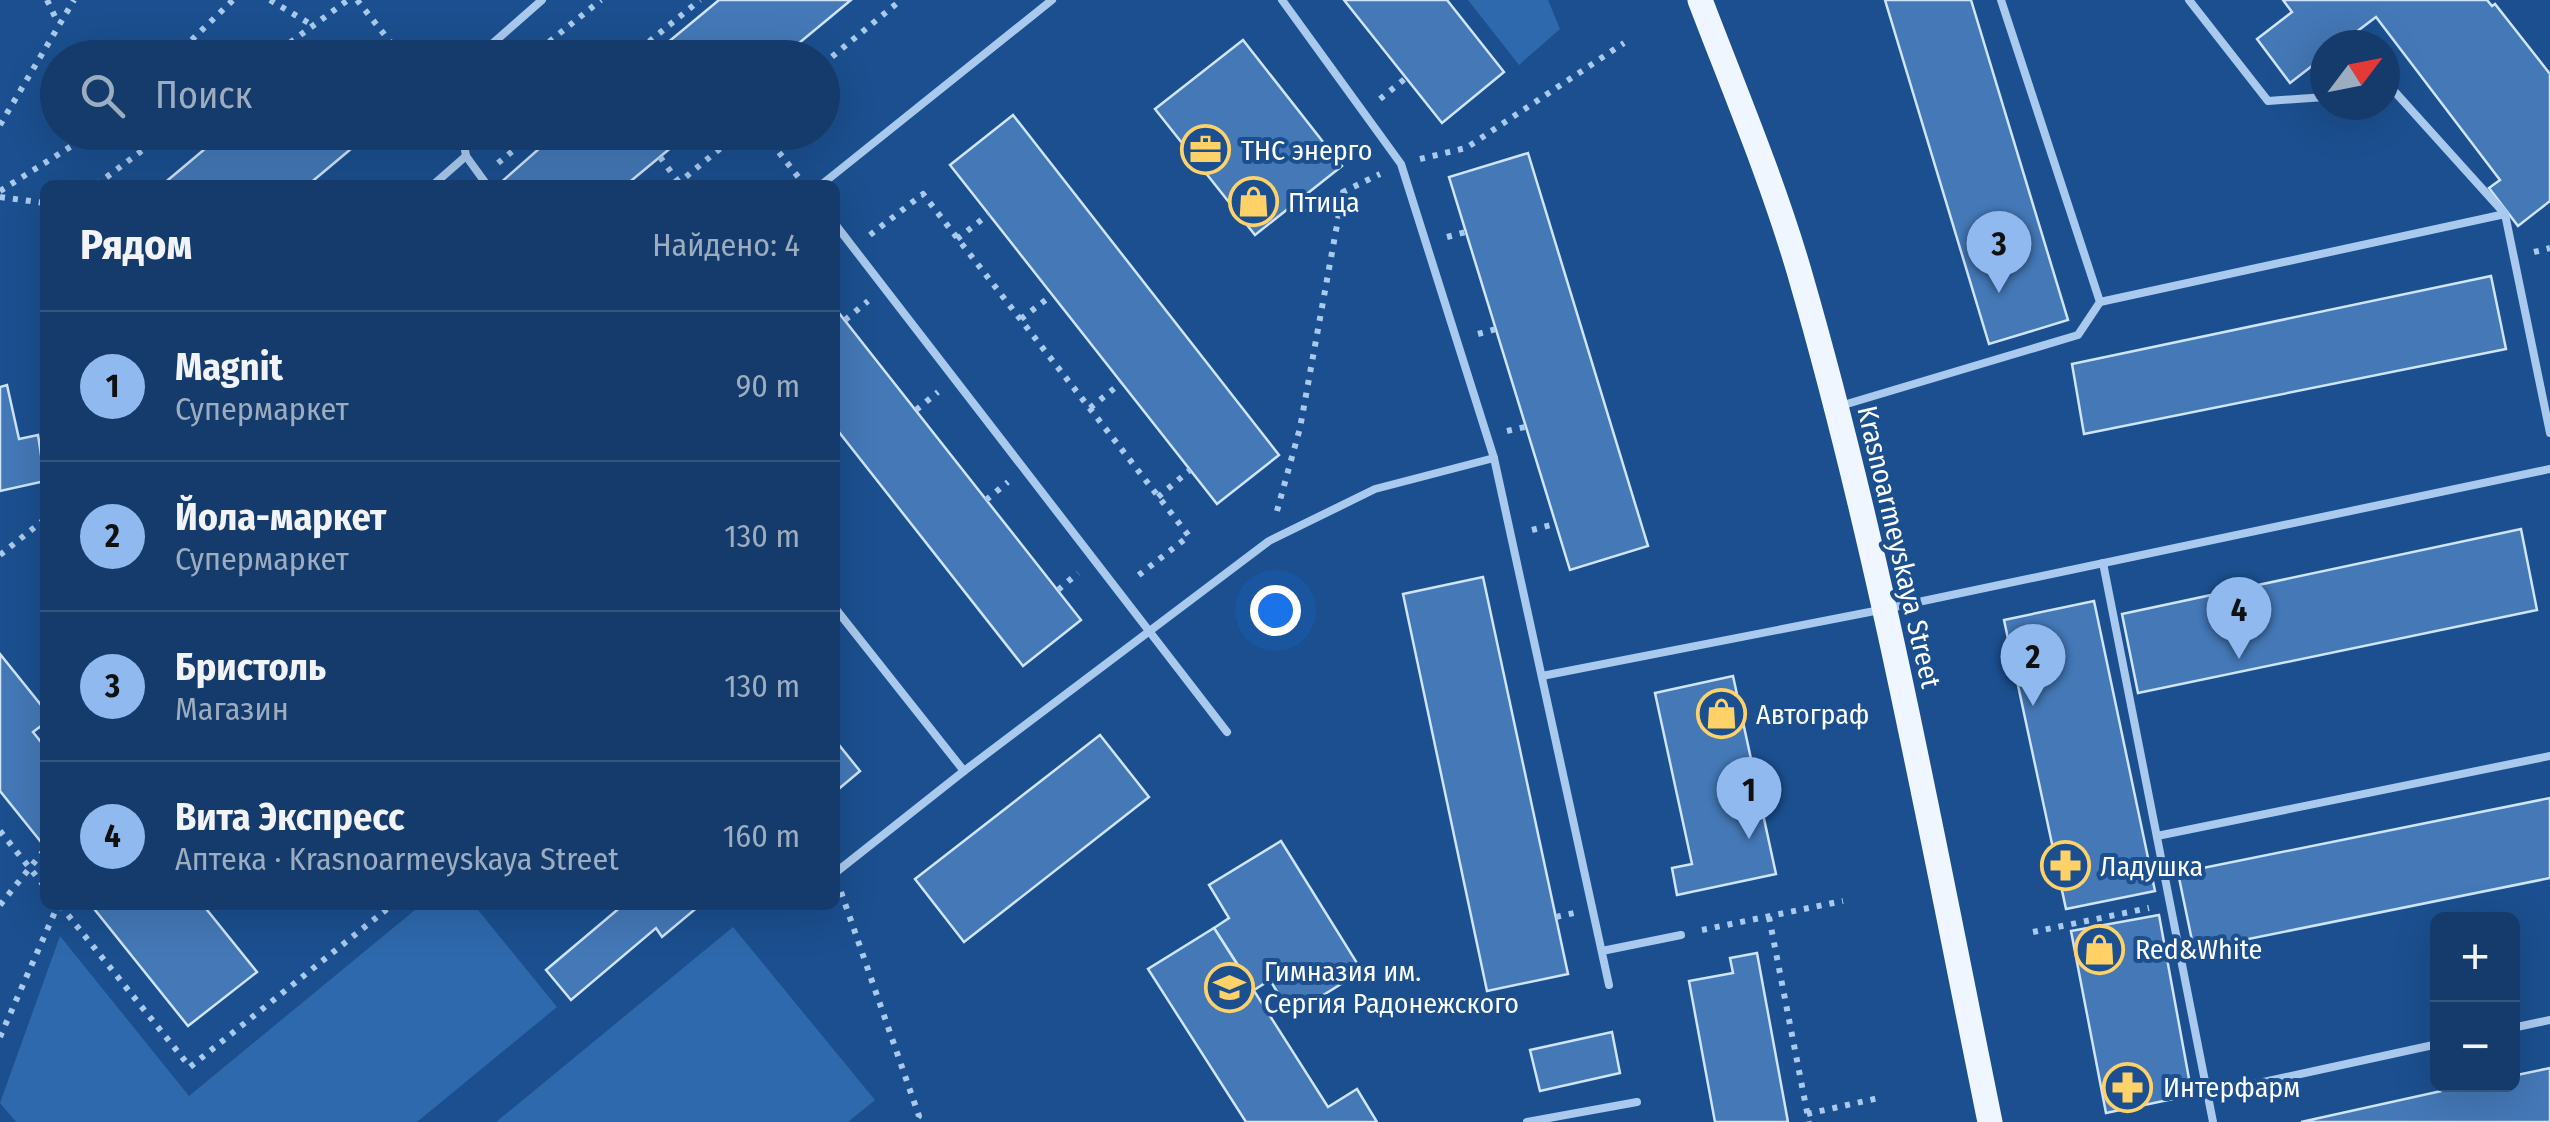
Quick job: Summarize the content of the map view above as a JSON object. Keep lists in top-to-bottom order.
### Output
{
  "streets": {
    "main road": ["Krasnoarmeyskaya Street"]
  },
  "places": {
    "office": ["ТНС энерго"],
    "shop": ["Птица", "Автограф", "Red&White"],
    "pharmacy": ["Ладушка", "Интерфарм"],
    "school or university": ["Гимназия им. Сергия Радонежского"]
  },
  "north": "top right",
  "page": {
    "search": "Поиск",
    "heading": ["Рядом", "Найдено: 4"],
    "pins": [
      "3",
      "4",
      "2",
      "1"
    ],
    "list": [
      {
        "mark": "1",
        "name": "Magnit",
        "note": "Супермаркет",
        "value": "90 m"
      },
      {
        "mark": "2",
        "name": "Йола-маркет",
        "note": "Супермаркет",
        "value": "130 m"
      },
      {
        "mark": "3",
        "name": "Бристоль",
        "note": "Магазин",
        "value": "130 m"
      },
      {
        "mark": "4",
        "name": "Вита Экспресс",
        "note": "Аптека · Krasnoarmeyskaya Street",
        "value": "160 m"
      }
    ],
    "map_buttons": ["+", "−"]
  }
}
